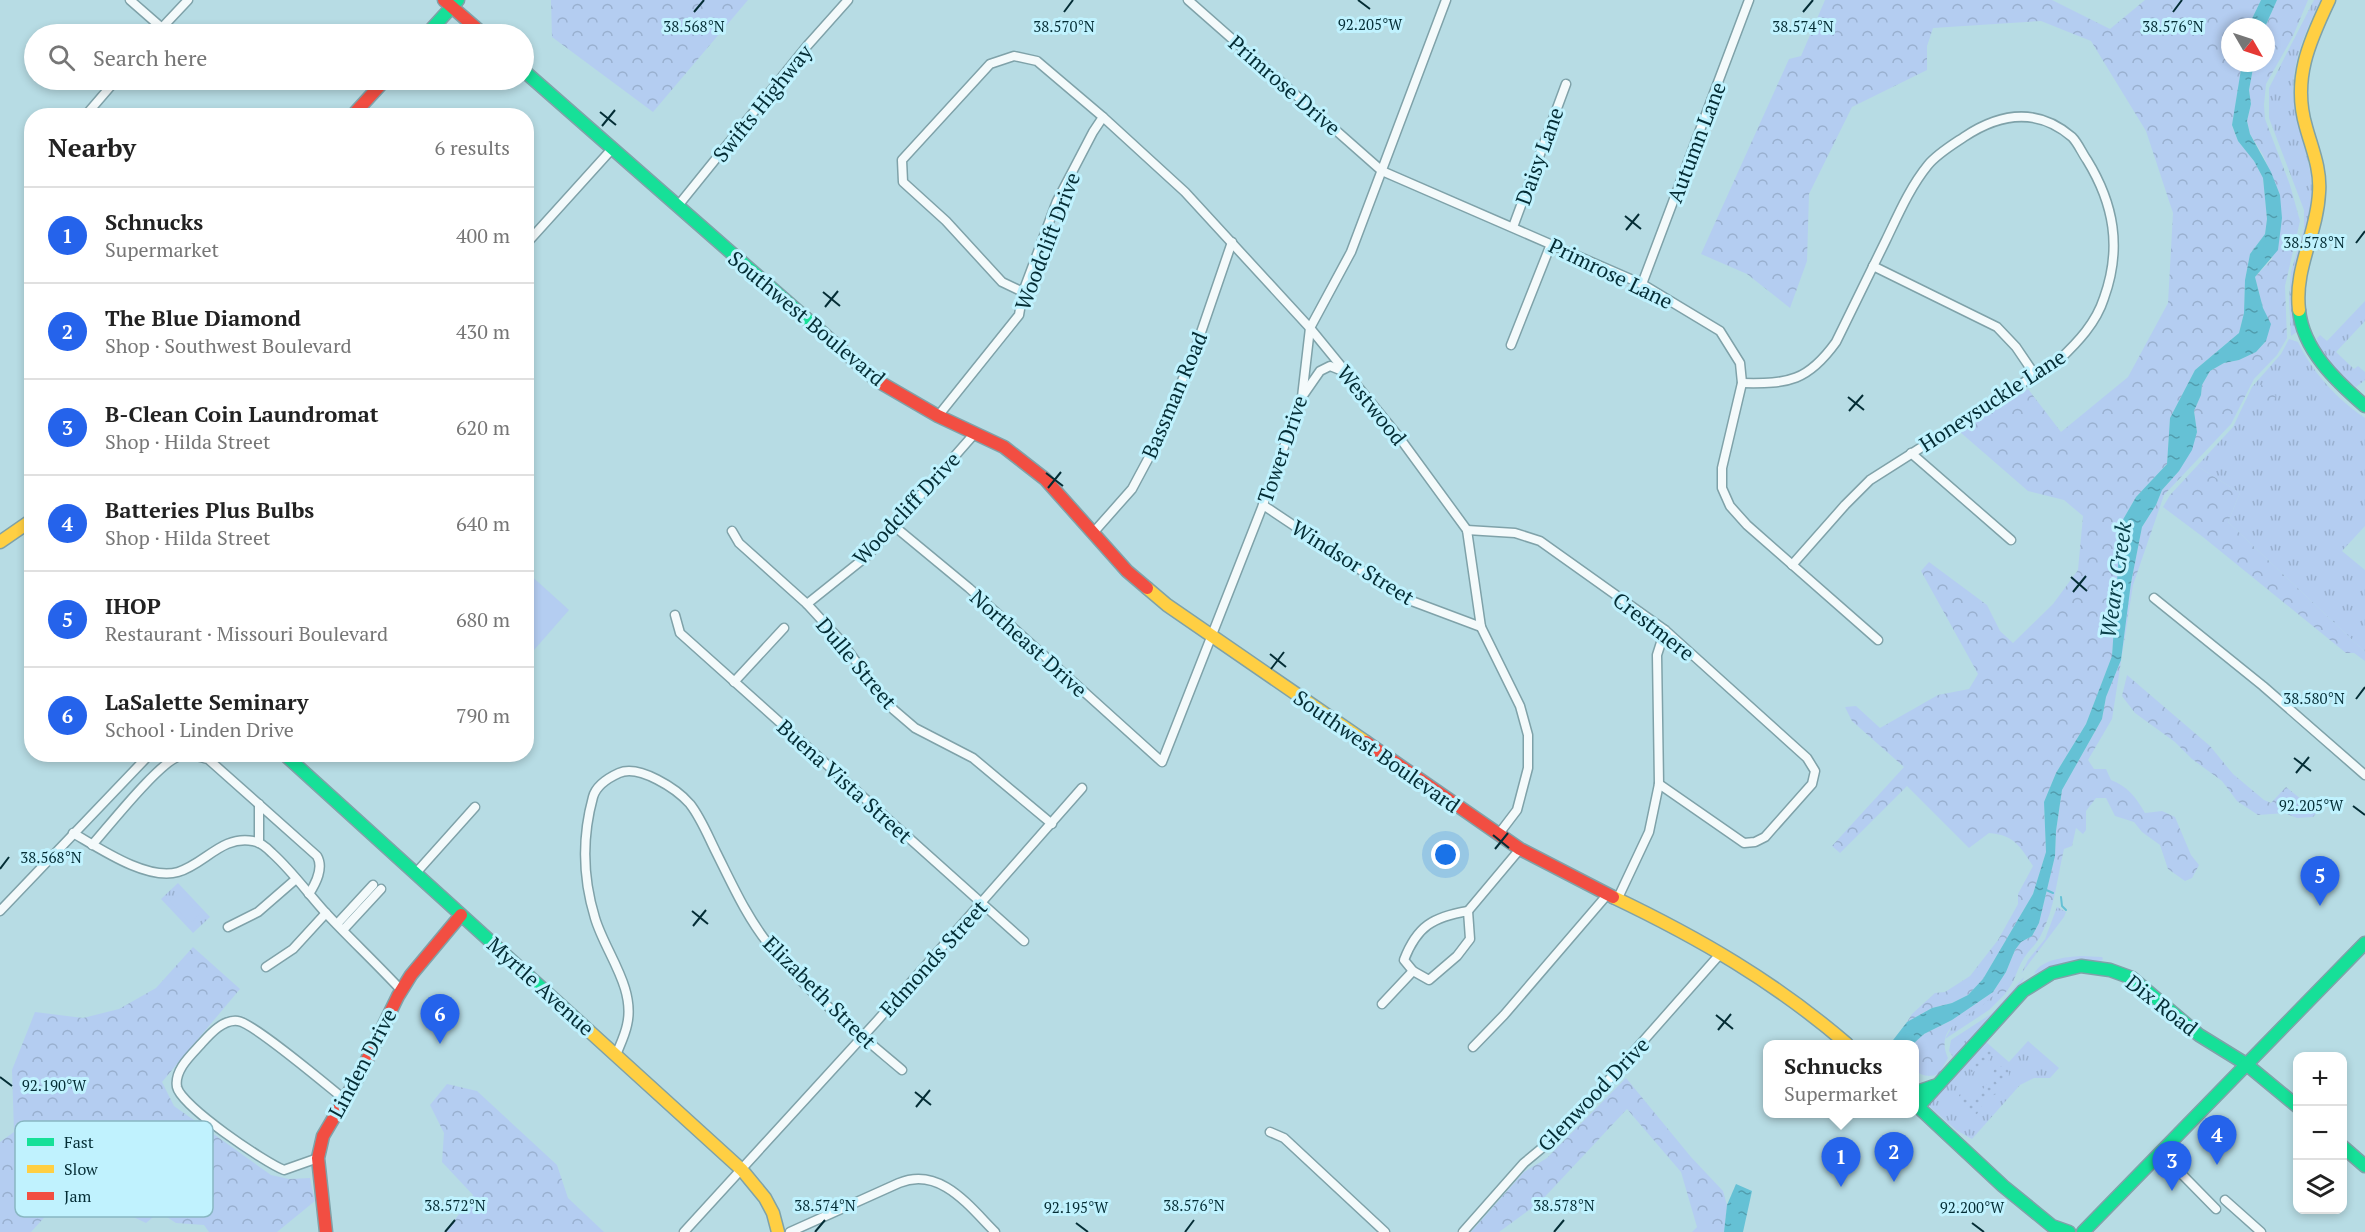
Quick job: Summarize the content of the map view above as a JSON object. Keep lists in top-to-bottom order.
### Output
{
  "streets": {
    "main road": [
      "Southwest Boulevard",
      "Myrtle Avenue",
      "Dix Road",
      "Linden Drive"
    ],
    "street": [
      "Primrose Drive",
      "Swifts Highway",
      "Autumn Lane",
      "Daisy Lane",
      "Woodclift Drive",
      "Primrose Lane",
      "Bassman Road",
      "Honeysuckle Lane",
      "Westwood",
      "Tower Drive",
      "Woodcliff Drive",
      "Windsor Street",
      "Crestmere",
      "Northeast Drive",
      "Dulle Street",
      "Buena Vista Street",
      "Edmonds Street",
      "Elizabeth Street",
      "Glenwood Drive"
    ]
  },
  "crossings": [
    ["Primrose Drive", "Primrose Lane"],
    ["Primrose Drive", "Tower Drive"],
    ["Swifts Highway", "Southwest Boulevard"],
    ["Autumn Lane", "Primrose Lane"],
    ["Daisy Lane", "Primrose Lane"],
    ["Woodclift Drive", "Southwest Boulevard"],
    ["Woodclift Drive", "Westwood"],
    ["Primrose Lane", "Honeysuckle Lane"],
    ["Primrose Lane", "Tower Drive"],
    ["Southwest Boulevard", "Bassman Road"],
    ["Southwest Boulevard", "Westwood"],
    ["Southwest Boulevard", "Tower Drive"],
    ["Southwest Boulevard", "Woodcliff Drive"],
    ["Southwest Boulevard", "Glenwood Drive"],
    ["Bassman Road", "Westwood"],
    ["Westwood", "Tower Drive"],
    ["Westwood", "Windsor Street"],
    ["Westwood", "Crestmere"],
    ["Tower Drive", "Windsor Street"],
    ["Tower Drive", "Northeast Drive"],
    ["Woodcliff Drive", "Northeast Drive"],
    ["Woodcliff Drive", "Dulle Street"],
    ["Dulle Street", "Edmonds Street"],
    ["Buena Vista Street", "Edmonds Street"],
    ["Edmonds Street", "Myrtle Avenue"],
    ["Edmonds Street", "Elizabeth Street"],
    ["Myrtle Avenue", "Elizabeth Street"],
    ["Myrtle Avenue", "Linden Drive"]
  ],
  "water": ["Wears Creek"],
  "legend": ["Fast", "Slow", "Jam"],
  "north": "bottom right",
  "page": {
    "search": "Search here",
    "heading": ["Nearby", "6 results"],
    "list": [
      {
        "mark": "1",
        "name": "Schnucks",
        "note": "Supermarket",
        "value": "400 m"
      },
      {
        "mark": "2",
        "name": "The Blue Diamond",
        "note": "Shop · Southwest Boulevard",
        "value": "430 m"
      },
      {
        "mark": "3",
        "name": "B-Clean Coin Laundromat",
        "note": "Shop · Hilda Street",
        "value": "620 m"
      },
      {
        "mark": "4",
        "name": "Batteries Plus Bulbs",
        "note": "Shop · Hilda Street",
        "value": "640 m"
      },
      {
        "mark": "5",
        "name": "IHOP",
        "note": "Restaurant · Missouri Boulevard",
        "value": "680 m"
      },
      {
        "mark": "6",
        "name": "LaSalette Seminary",
        "note": "School · Linden Drive",
        "value": "790 m"
      }
    ],
    "pins": [
      "5",
      "6",
      "4",
      "2",
      "1",
      "3"
    ],
    "popup": ["Schnucks", "Supermarket"],
    "map_buttons": ["+", "−"]
  },
  "coordinates": [
    "92.205°W",
    "38.570°N",
    "38.574°N",
    "38.568°N",
    "38.576°N",
    "38.578°N",
    "38.580°N",
    "92.190°W",
    "38.572°N",
    "92.195°W",
    "92.200°W"
  ]
}
